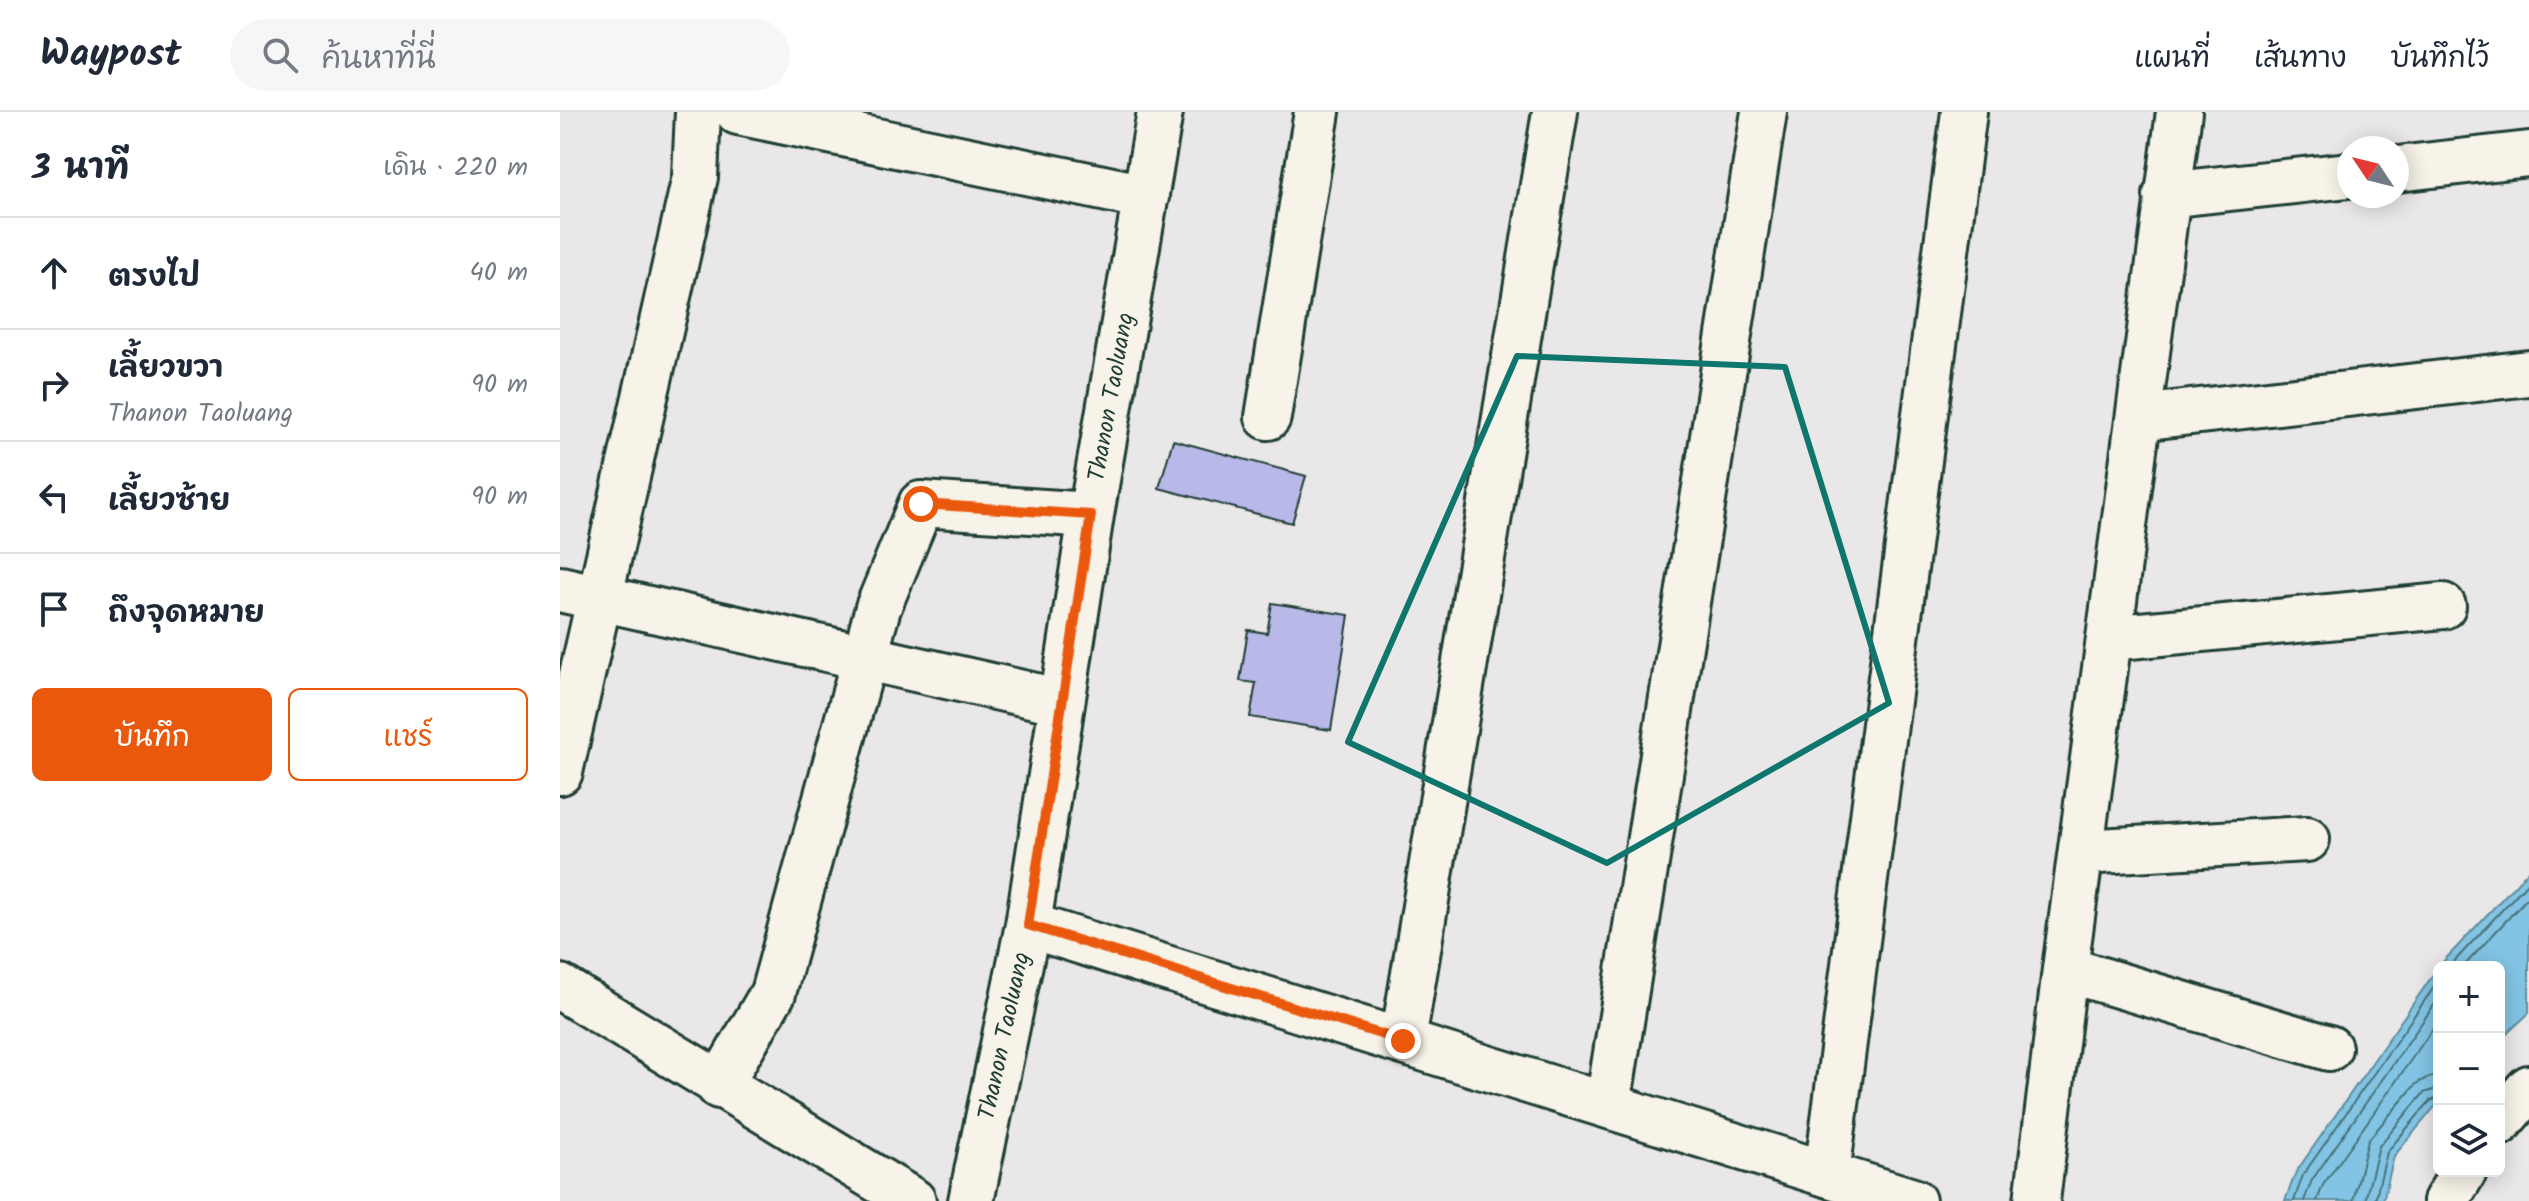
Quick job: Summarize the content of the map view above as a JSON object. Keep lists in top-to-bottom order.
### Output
{
  "streets": {
    "street": ["Thanon Taoluang"]
  },
  "north": "top left",
  "page": {
    "header": "Waypost",
    "search": "ค้นหาที่นี่",
    "nav": ["แผนที่", "เส้นทาง", "บันทึกไว้"],
    "heading": ["3 นาที", "เดิน · 220 m"],
    "list": [
      ["ตรงไป", "40 m"],
      ["เลี้ยวขวา", "Thanon Taoluang", "90 m"],
      ["เลี้ยวซ้าย", "90 m"],
      "ถึงจุดหมาย"
    ],
    "buttons": ["บันทึก", "แชร์"],
    "map_buttons": ["+", "−"]
  }
}
